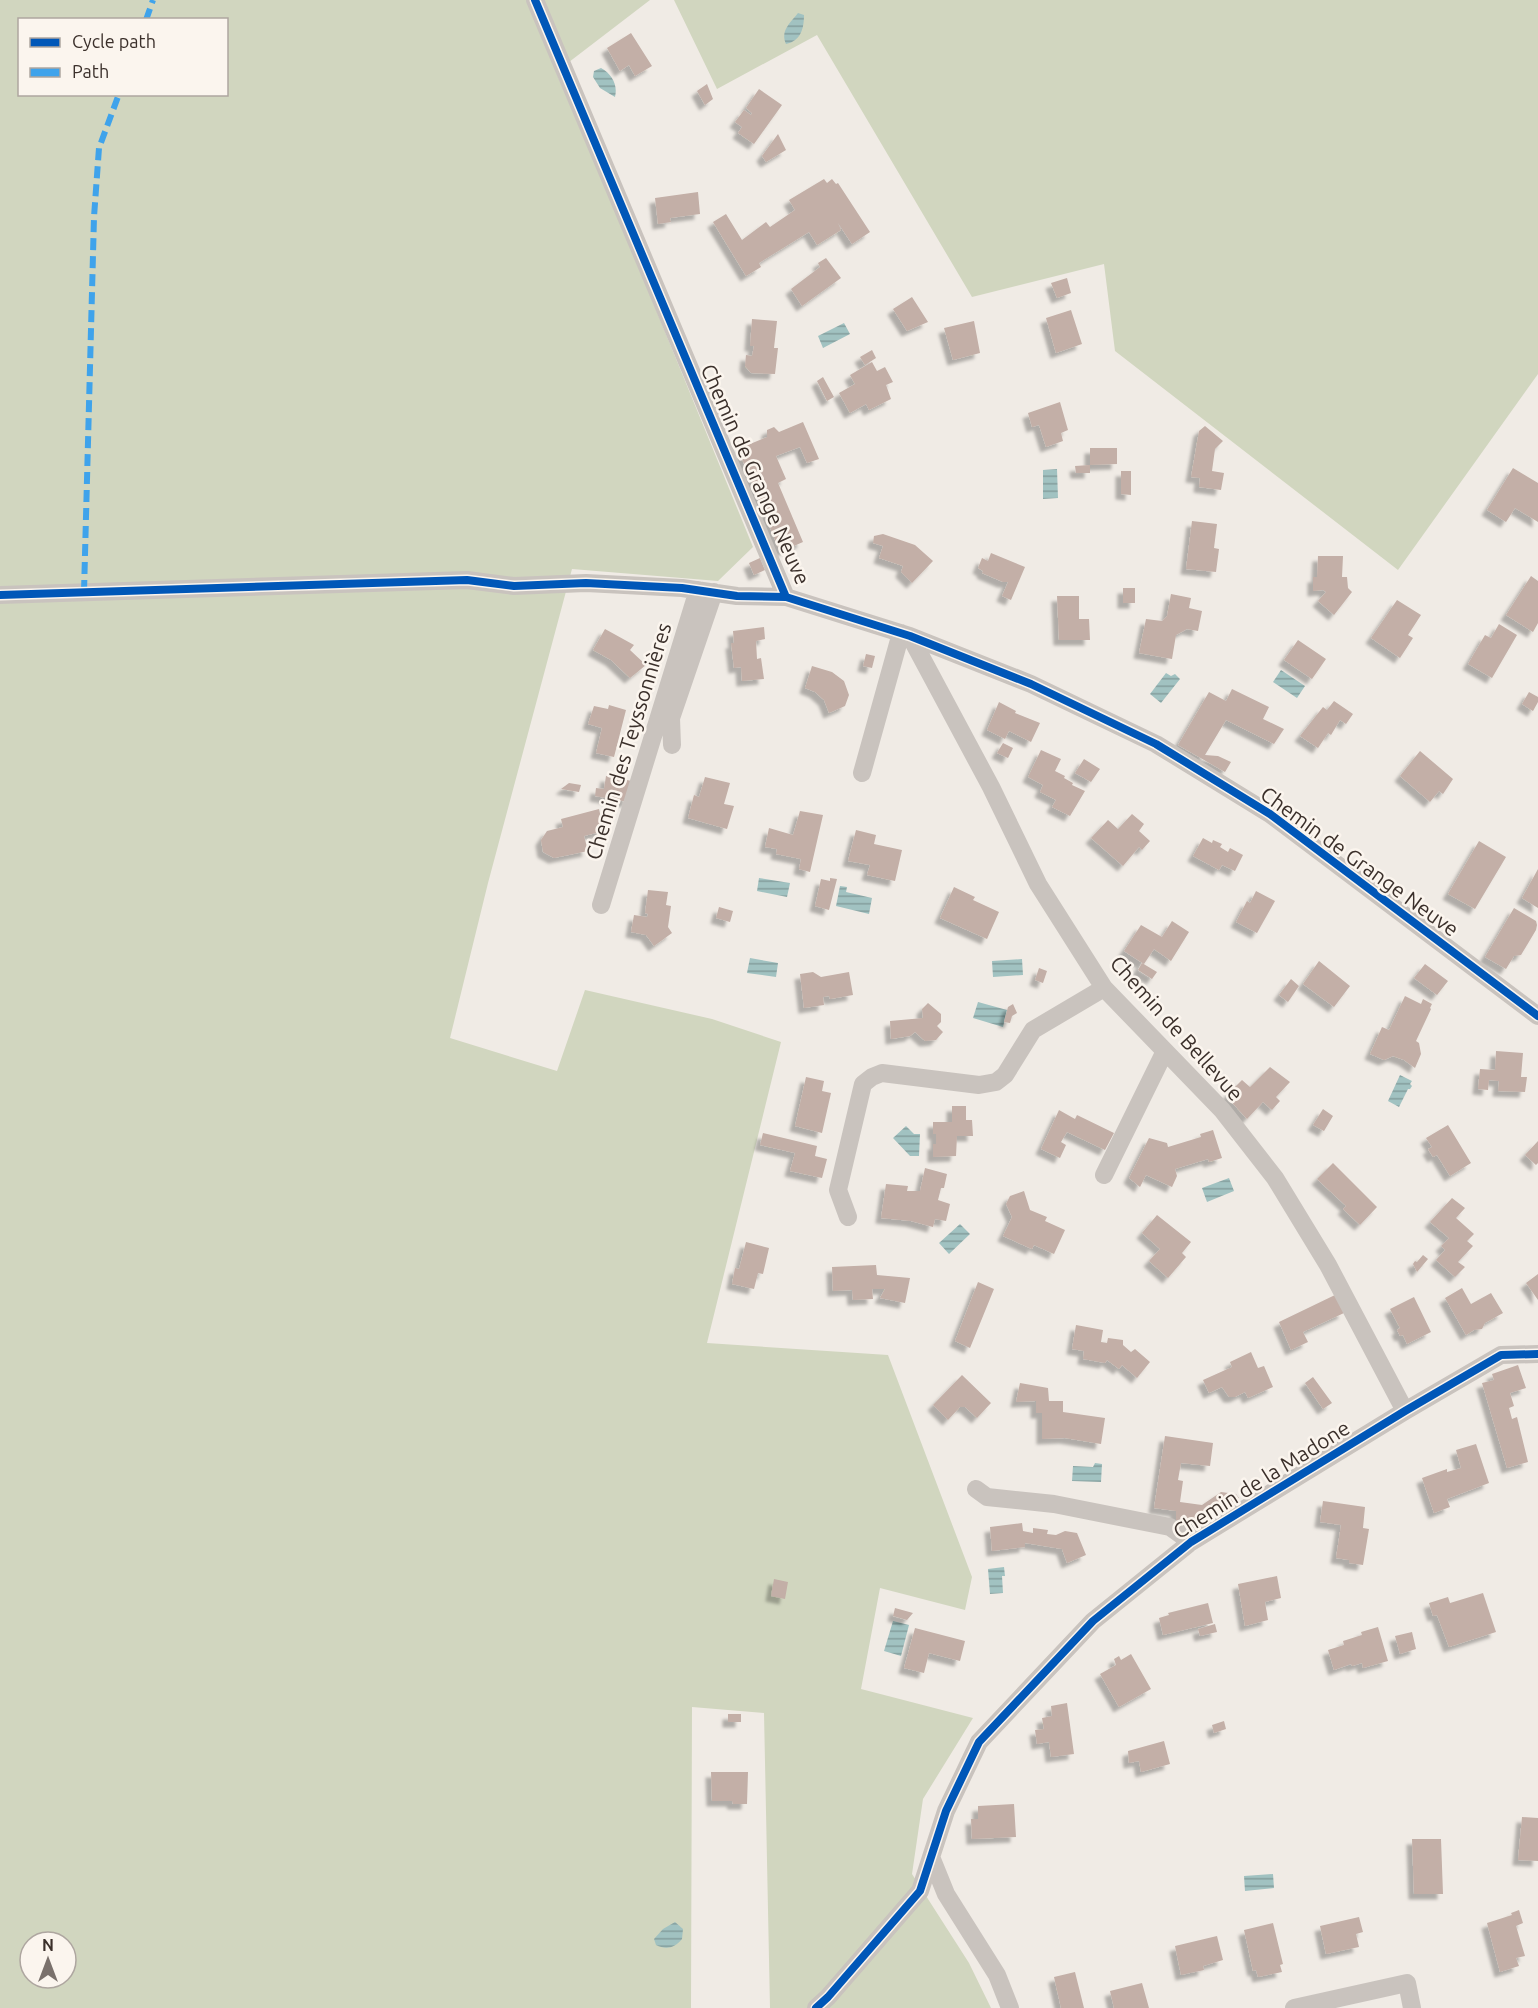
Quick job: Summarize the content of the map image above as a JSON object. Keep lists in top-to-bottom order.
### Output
{
  "streets": {
    "street": [
      "Chemin de Grange Neuve",
      "Chemin des Teyssonnières",
      "Chemin de Bellevue",
      "Chemin de la Madone"
    ]
  },
  "crossings": [
    ["Chemin de Grange Neuve", "Chemin de Bellevue"],
    ["Chemin de Bellevue", "Chemin de la Madone"]
  ],
  "legend": ["Cycle path", "Path"],
  "north": "top"
}
